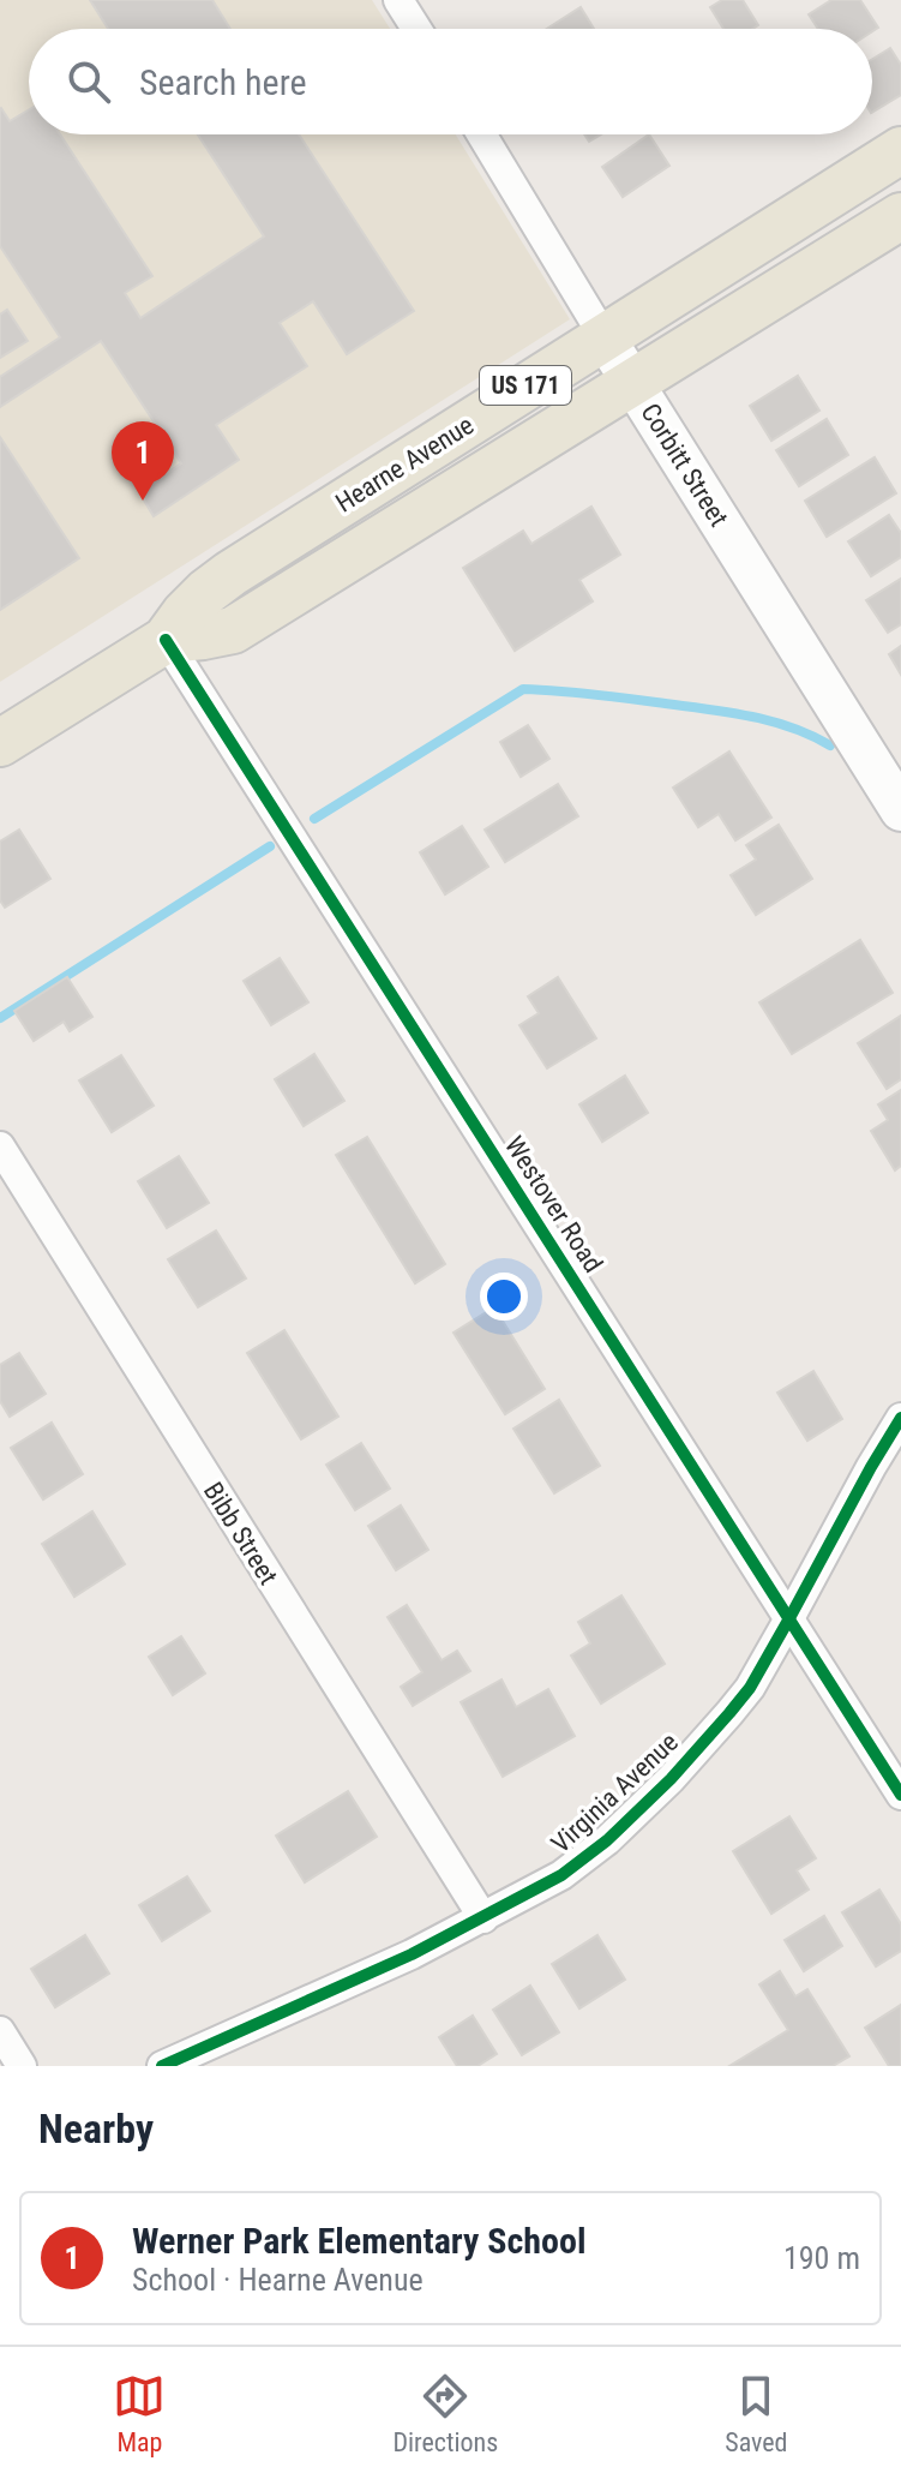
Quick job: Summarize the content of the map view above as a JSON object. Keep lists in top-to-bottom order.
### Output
{
  "streets": {
    "main road": ["US 171", "Hearne Avenue"],
    "street": [
      "Corbitt Street",
      "Westover Road",
      "Bibb Street",
      "Virginia Avenue"
    ]
  },
  "crossings": [
    ["Hearne Avenue", "Corbitt Street"],
    ["Hearne Avenue", "Westover Road"],
    ["Westover Road", "Virginia Avenue"],
    ["Bibb Street", "Virginia Avenue"]
  ],
  "page": {
    "search": "Search here",
    "pins": "1",
    "heading": "Nearby",
    "list": [
      {
        "mark": "1",
        "name": "Werner Park Elementary School",
        "note": "School · Hearne Avenue",
        "value": "190 m"
      }
    ],
    "nav": ["Map", "Directions", "Saved"]
  }
}
